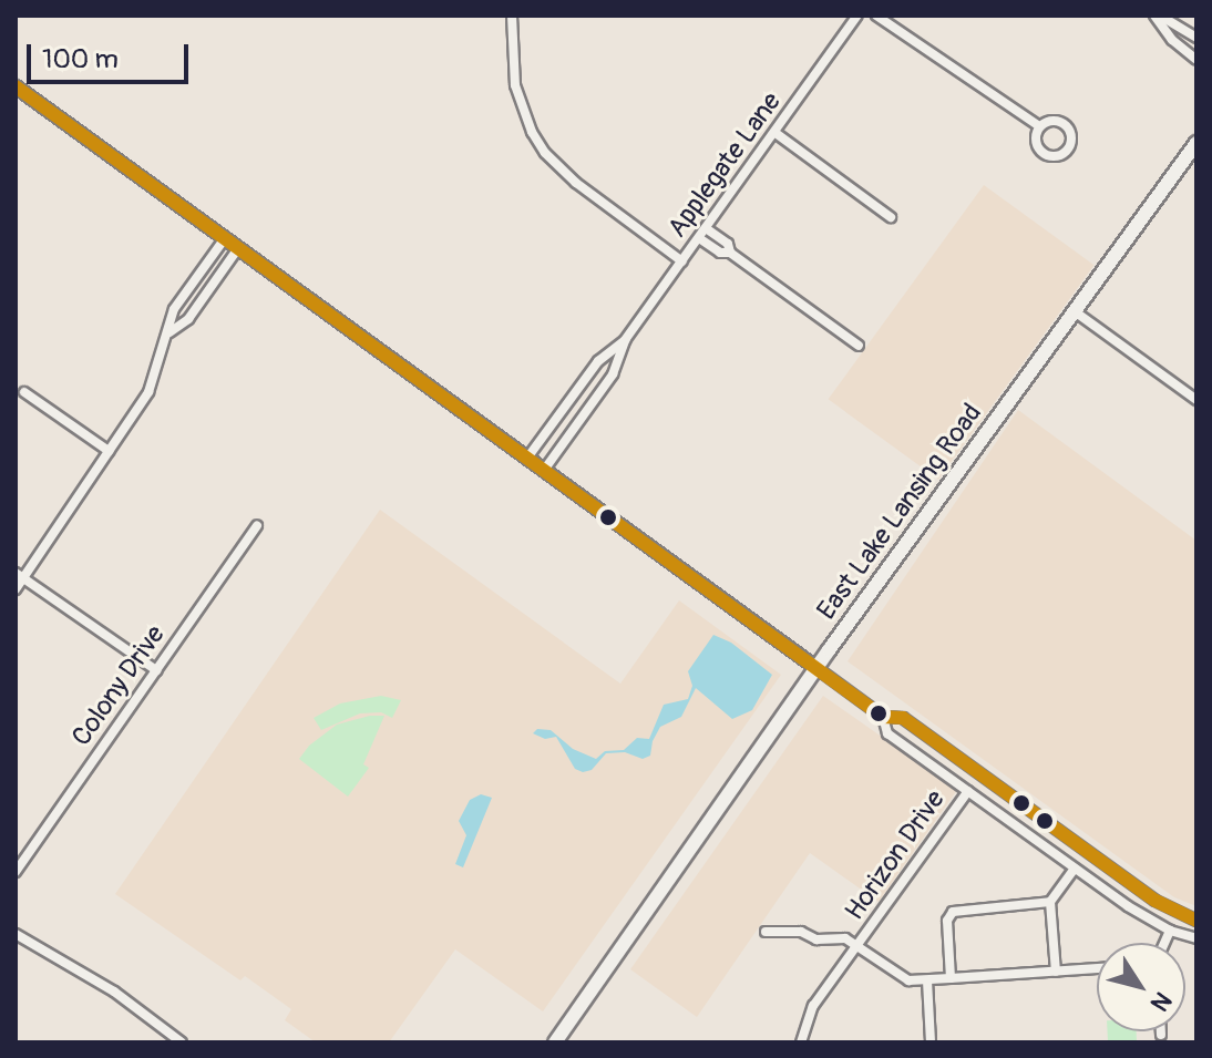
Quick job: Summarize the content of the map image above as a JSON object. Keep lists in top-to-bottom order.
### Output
{
  "streets": {
    "main road": ["East Lake Lansing Road"],
    "street": ["Applegate Lane", "Colony Drive", "Horizon Drive"]
  },
  "scale_bar": "100 m",
  "north": "bottom right"
}
